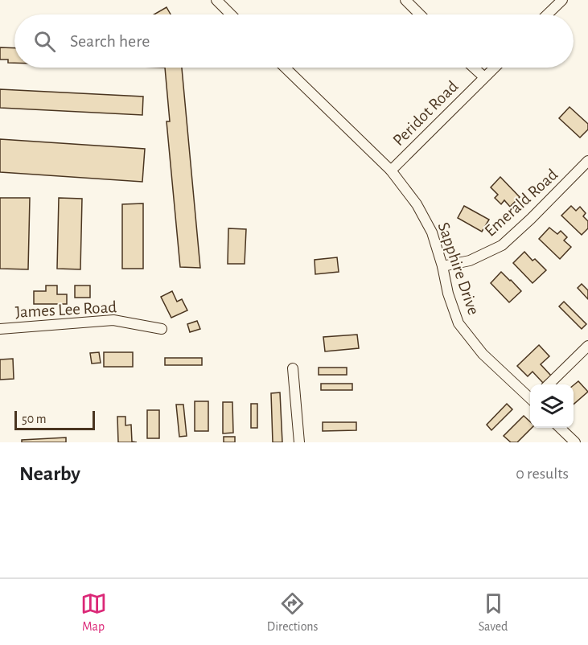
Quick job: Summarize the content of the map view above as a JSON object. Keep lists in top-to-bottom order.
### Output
{
  "streets": {
    "street": [
      "Peridot Road",
      "Emerald Road",
      "Sapphire Drive",
      "James Lee Road"
    ]
  },
  "crossings": [
    ["Peridot Road", "Sapphire Drive"],
    ["Emerald Road", "Sapphire Drive"]
  ],
  "scale_bar": "50 m",
  "page": {
    "search": "Search here",
    "scale": "50 m",
    "heading": ["Nearby", "0 results"],
    "nav": ["Map", "Directions", "Saved"]
  }
}
